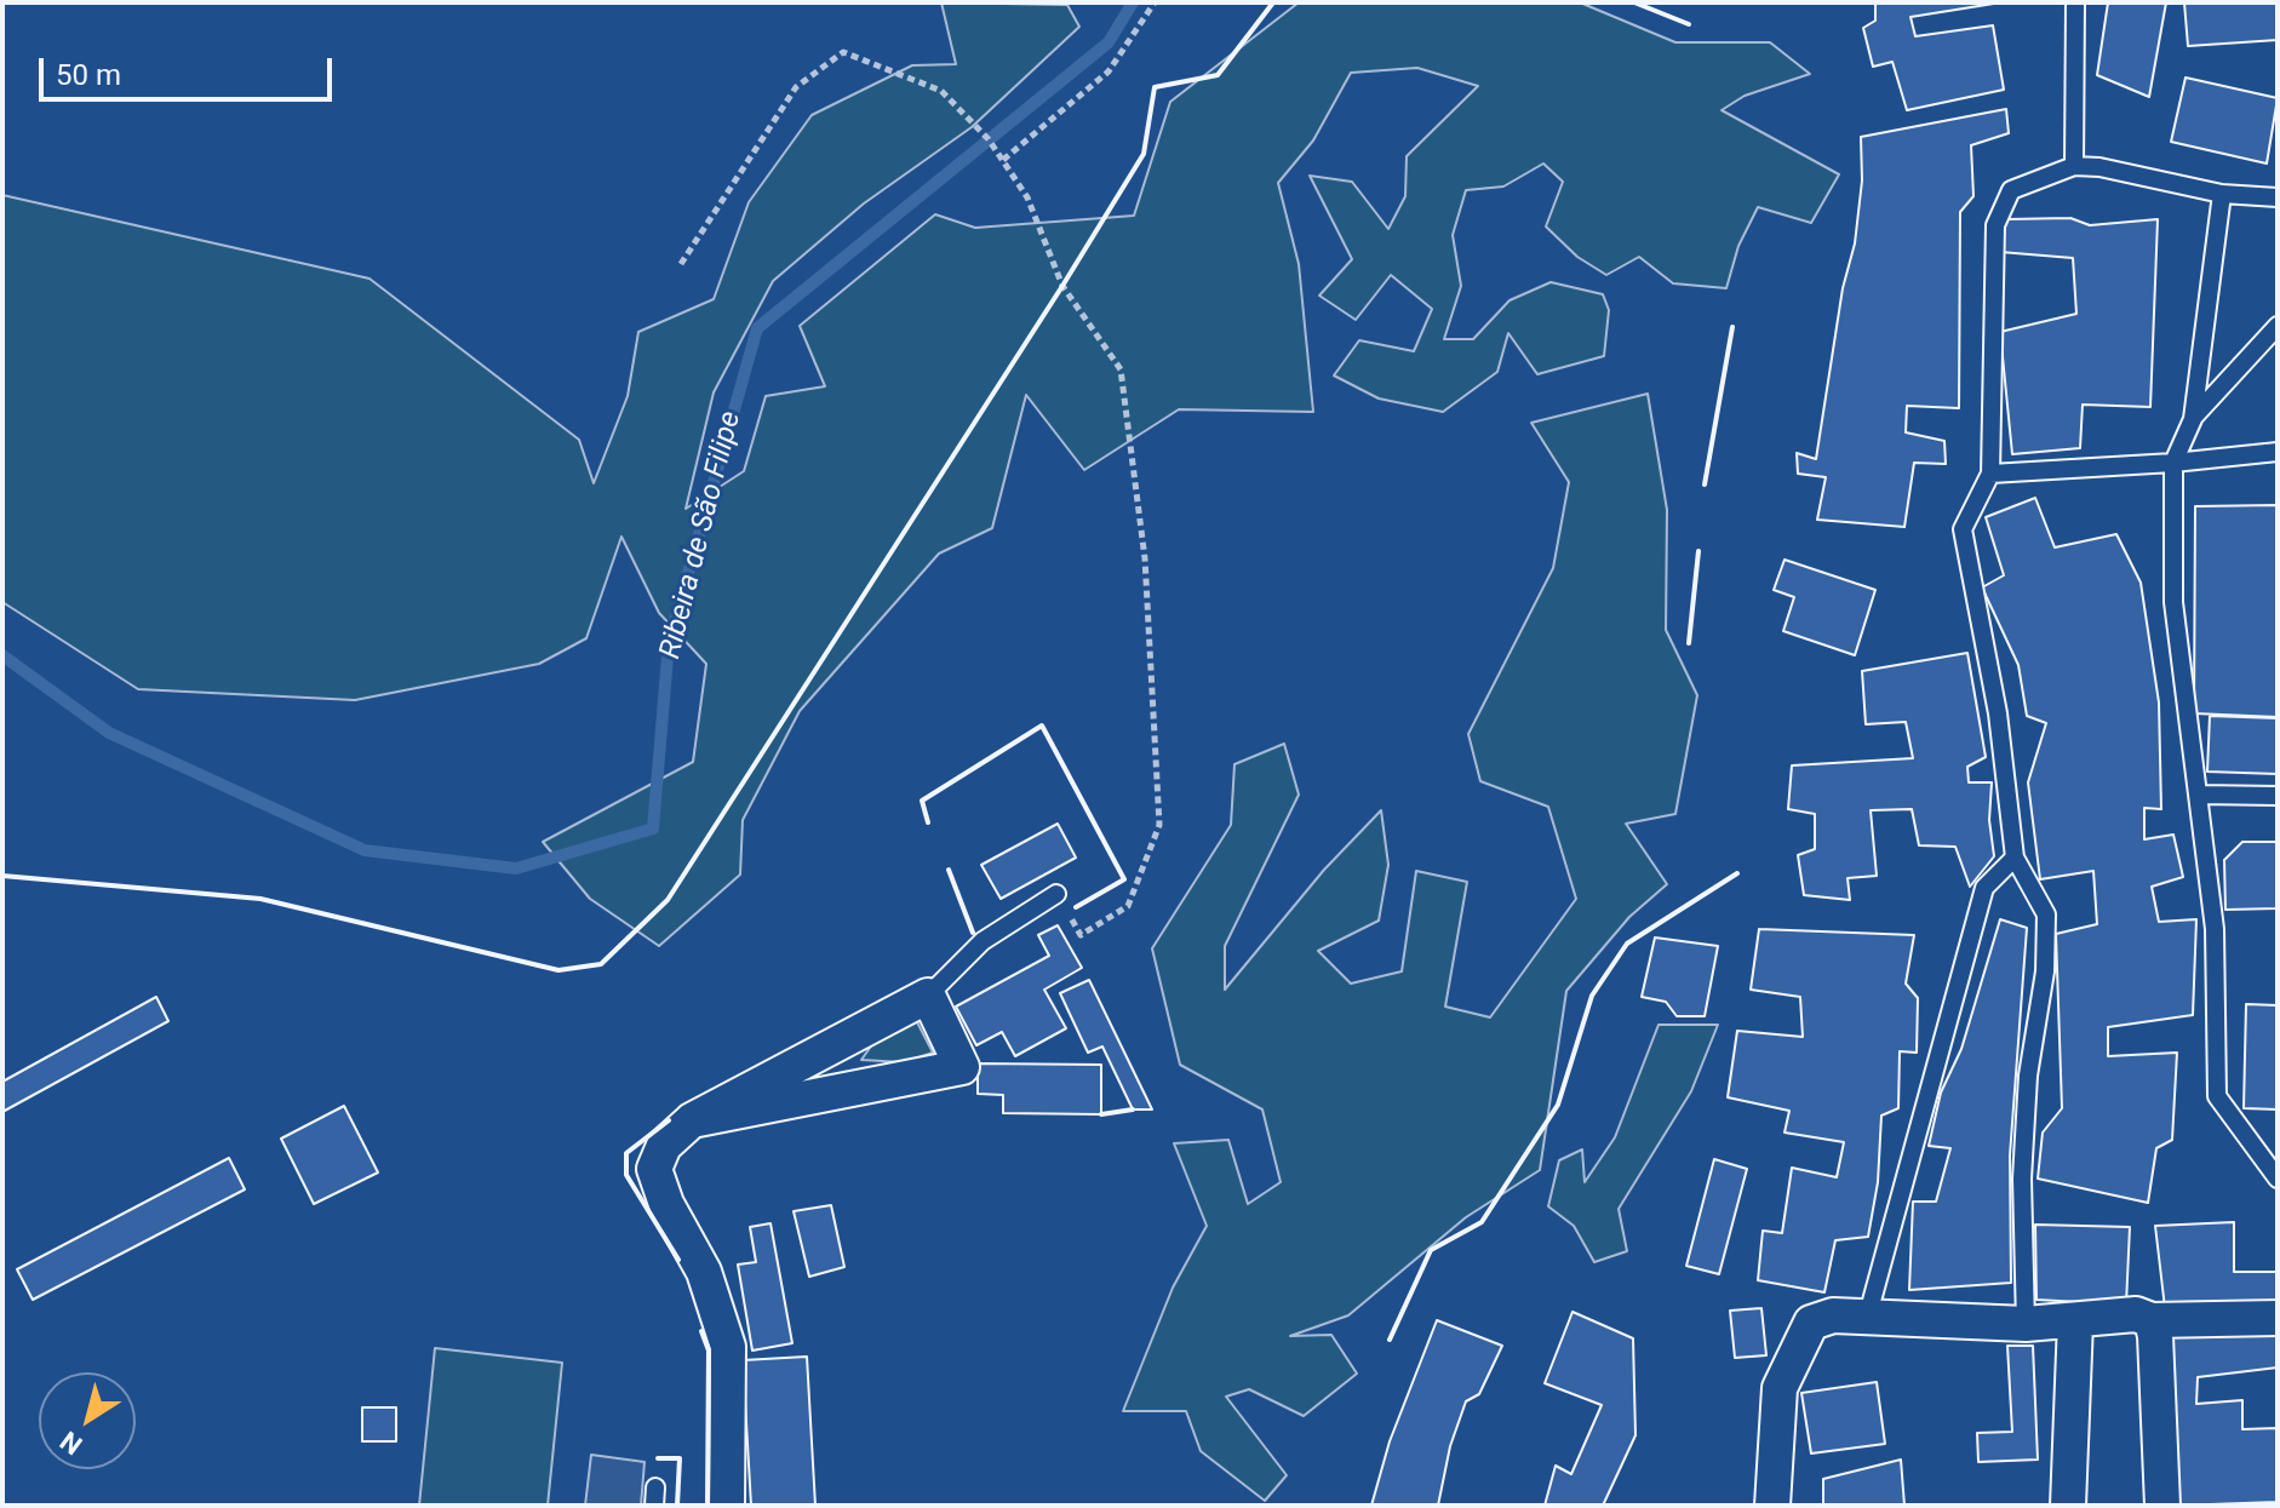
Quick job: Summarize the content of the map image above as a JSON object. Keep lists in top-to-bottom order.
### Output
{
  "water": ["Ribeira de São Filipe"],
  "scale_bar": "50 m",
  "north": "bottom left"
}
